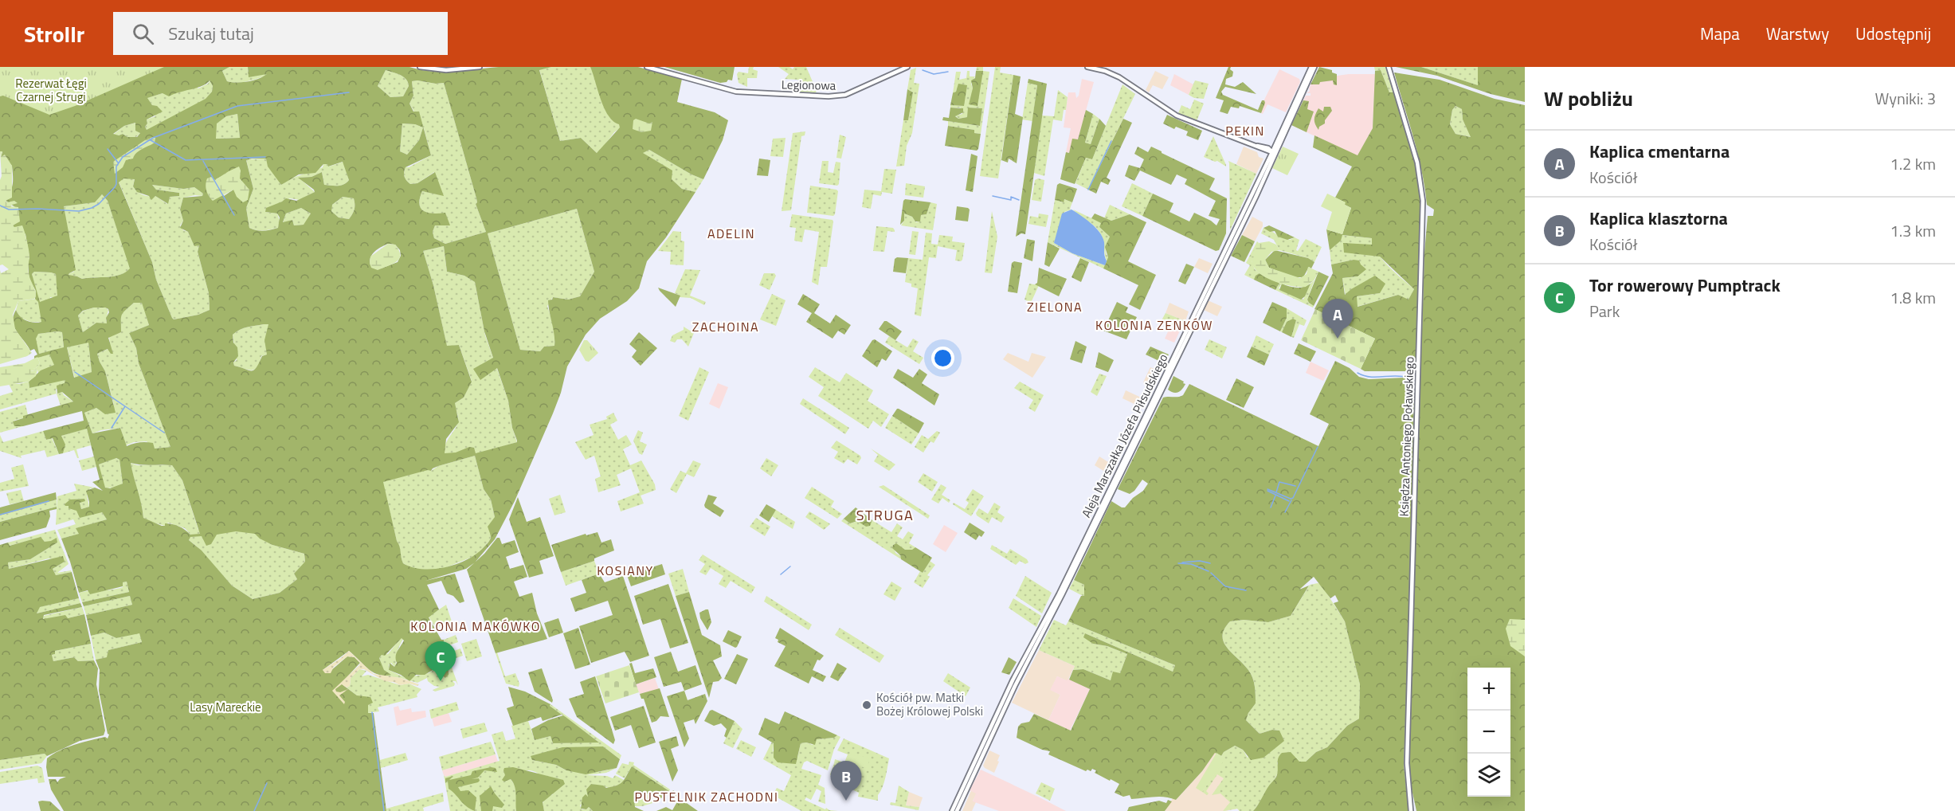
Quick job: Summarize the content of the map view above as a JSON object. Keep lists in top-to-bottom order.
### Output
{
  "streets": {
    "main road": ["Legionowa", "Aleja Marszałka Józefa Piłsudskiego", "Księdza Antoniego Poławskiego"]
  },
  "districts": [
    "PEKIN",
    "ADELIN",
    "ZIELONA",
    "KOLONIA ZENKÓW",
    "ZACHOINA",
    "STRUGA",
    "KOSIANY",
    "KOLONIA MAKÓWKO",
    "PUSTELNIK ZACHODNI"
  ],
  "parks": ["Rezerwat Łęgi Czarnej Strugi", "Lasy Mareckie"],
  "places": ["Kościół pw. Matki Bożej Królowej Polski"],
  "page": {
    "header": "Strollr",
    "search": "Szukaj tutaj",
    "nav": ["Mapa", "Warstwy", "Udostępnij"],
    "heading": ["W pobliżu", "Wyniki: 3"],
    "list": [
      {
        "mark": "A",
        "name": "Kaplica cmentarna",
        "note": "Kościół",
        "value": "1.2 km"
      },
      {
        "mark": "B",
        "name": "Kaplica klasztorna",
        "note": "Kościół",
        "value": "1.3 km"
      },
      {
        "mark": "C",
        "name": "Tor rowerowy Pumptrack",
        "note": "Park",
        "value": "1.8 km"
      }
    ],
    "pins": ["A", "C", "B"],
    "map_buttons": ["+", "−"]
  }
}
